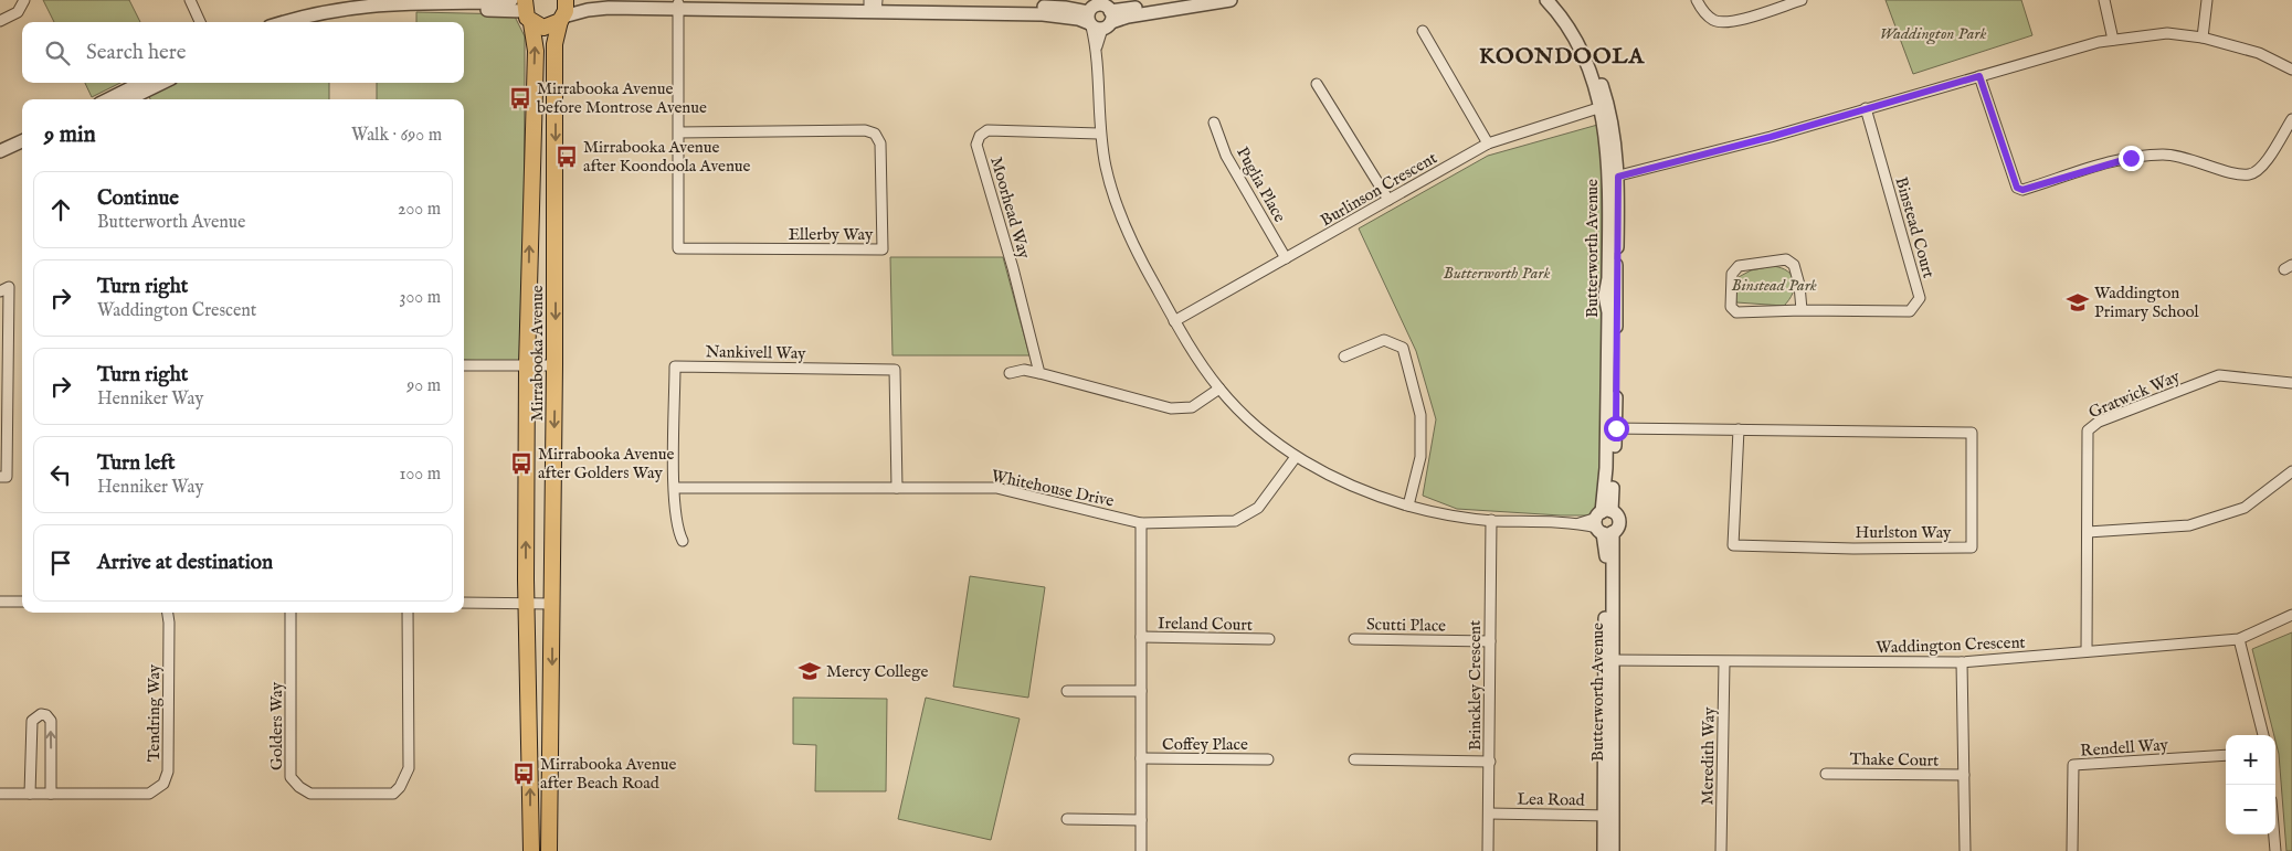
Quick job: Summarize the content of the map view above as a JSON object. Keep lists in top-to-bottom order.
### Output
{
  "streets": {
    "main road": ["Mirrabooka Avenue"],
    "street": [
      "Puglia Place",
      "Burlinson Crescent",
      "Moorhead Way",
      "Binstead Court",
      "Ellerby Way",
      "Butterworth Avenue",
      "Nankivell Way",
      "Gratwick Way",
      "Whitehouse Drive",
      "Hurlston Way",
      "Ireland Court",
      "Scutti Place",
      "Waddington Crescent",
      "Brinckley Crescent",
      "Tendring Way",
      "Golders Way",
      "Coffey Place",
      "Rendell Way",
      "Meredith Way",
      "Thake Court",
      "Lea Road"
    ]
  },
  "crossings": [
    ["Puglia Place", "Burlinson Crescent"],
    ["Burlinson Crescent", "Butterworth Avenue"],
    ["Butterworth Avenue", "Hurlston Way"],
    ["Butterworth Avenue", "Waddington Crescent"],
    ["Butterworth Avenue", "Lea Road"],
    ["Nankivell Way", "Whitehouse Drive"],
    ["Gratwick Way", "Waddington Crescent"],
    ["Scutti Place", "Brinckley Crescent"],
    ["Waddington Crescent", "Meredith Way"],
    ["Brinckley Crescent", "Lea Road"]
  ],
  "districts": ["KOONDOOLA"],
  "parks": ["Waddington Park", "Butterworth Park", "Binstead Park"],
  "places": {
    "bus stop": [
      "Mirrabooka Avenue before Montrose Avenue",
      "Mirrabooka Avenue after Koondoola Avenue",
      "Mirrabooka Avenue after Golders Way",
      "Mirrabooka Avenue after Beach Road"
    ],
    "school or university": ["Waddington Primary School", "Mercy College"]
  },
  "page": {
    "search": "Search here",
    "heading": ["9 min", "Walk · 690 m"],
    "list": [
      ["Continue", "Butterworth Avenue", "200 m"],
      ["Turn right", "Waddington Crescent", "300 m"],
      ["Turn right", "Henniker Way", "90 m"],
      ["Turn left", "Henniker Way", "100 m"],
      "Arrive at destination"
    ],
    "map_buttons": ["+", "−"]
  }
}
